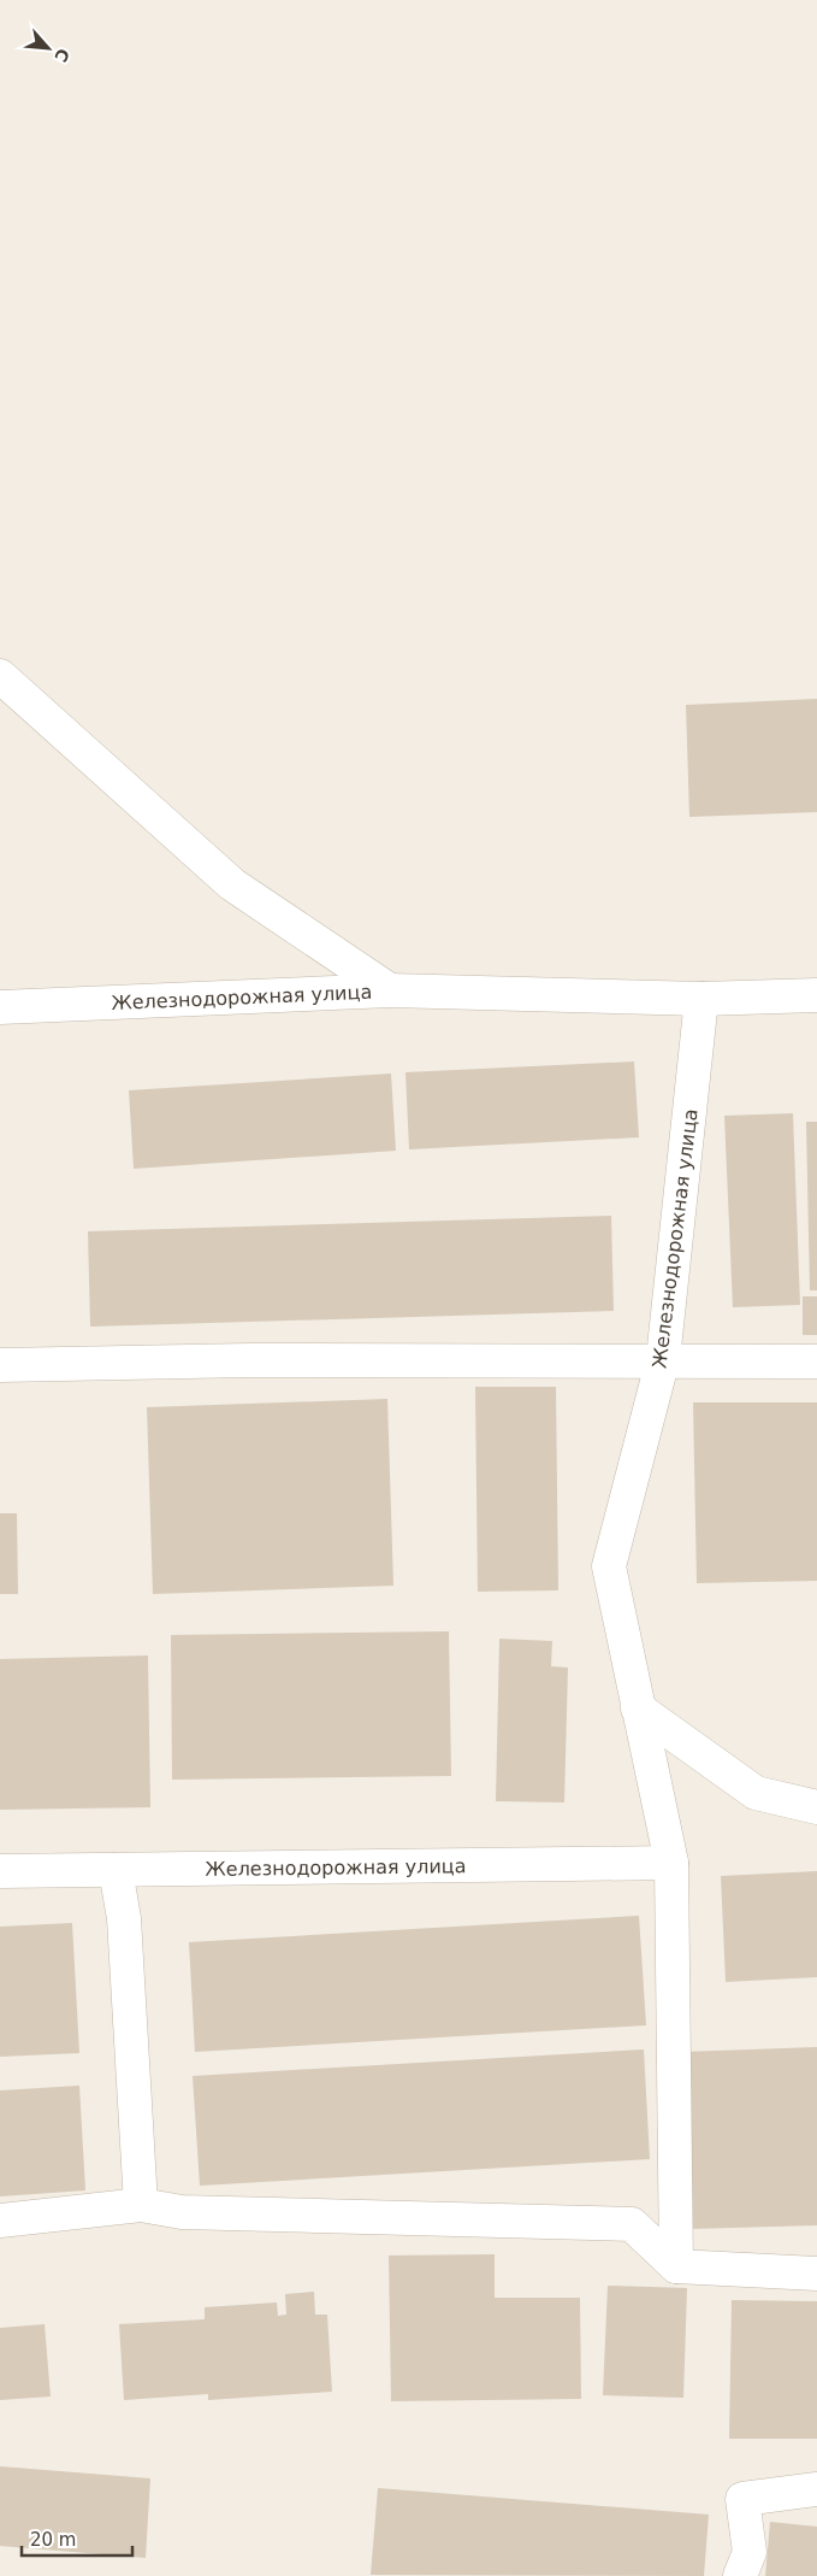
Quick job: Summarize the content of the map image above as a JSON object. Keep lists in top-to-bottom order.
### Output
{
  "streets": {
    "street": ["Железнодорожная улица"]
  },
  "scale_bar": "20 m",
  "north": "bottom right"
}
